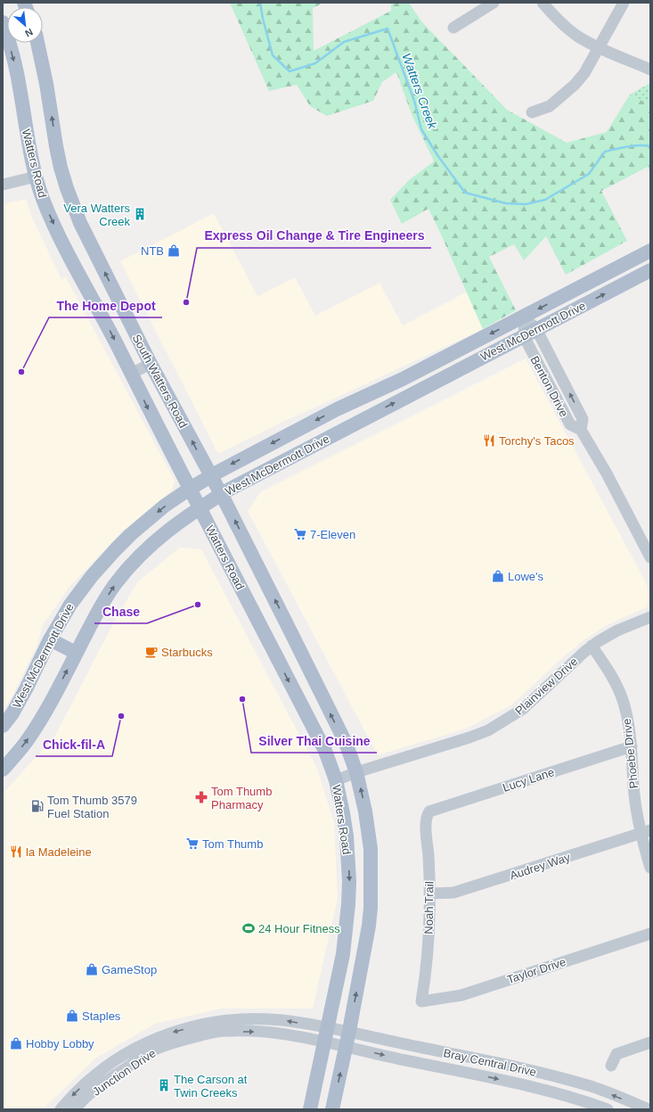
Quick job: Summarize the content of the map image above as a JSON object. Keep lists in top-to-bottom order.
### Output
{
  "streets": {
    "main road": ["Watters Road", "West McDermott Drive", "South Watters Road"],
    "street": [
      "Benton Drive",
      "Plainview Drive",
      "Phoebe Drive",
      "Lucy Lane",
      "Audrey Way",
      "Noah Trail",
      "Taylor Drive",
      "Bray Central Drive",
      "Junction Drive"
    ]
  },
  "crossings": [
    ["Watters Road", "West McDermott Drive"],
    ["Watters Road", "South Watters Road"],
    ["Watters Road", "Plainview Drive"],
    ["Watters Road", "Bray Central Drive"],
    ["Watters Road", "Junction Drive"],
    ["West McDermott Drive", "South Watters Road"],
    ["West McDermott Drive", "Benton Drive"],
    ["Plainview Drive", "Phoebe Drive"],
    ["Phoebe Drive", "Lucy Lane"],
    ["Phoebe Drive", "Audrey Way"],
    ["Lucy Lane", "Noah Trail"],
    ["Audrey Way", "Noah Trail"],
    ["Noah Trail", "Taylor Drive"],
    ["Bray Central Drive", "Junction Drive"]
  ],
  "one_way": ["South Watters Road"],
  "water": ["Watters Creek"],
  "places": {
    "building": ["Vera Watters Creek", "The Carson at Twin Creeks"],
    "shop": [
      "NTB",
      "Lowe's",
      "GameStop",
      "Staples",
      "Hobby Lobby"
    ],
    "other": [
      "Express Oil Change & Tire Engineers",
      "The Home Depot",
      "Chase",
      "Silver Thai Cuisine",
      "Chick-fil-A"
    ],
    "restaurant": ["Torchy's Tacos", "la Madeleine"],
    "supermarket": ["7-Eleven", "Tom Thumb"],
    "cafe": ["Starbucks"],
    "pharmacy": ["Tom Thumb Pharmacy"],
    "fuel station": ["Tom Thumb 3579 Fuel Station"],
    "sports": ["24 Hour Fitness"]
  },
  "north": "bottom right"
}
